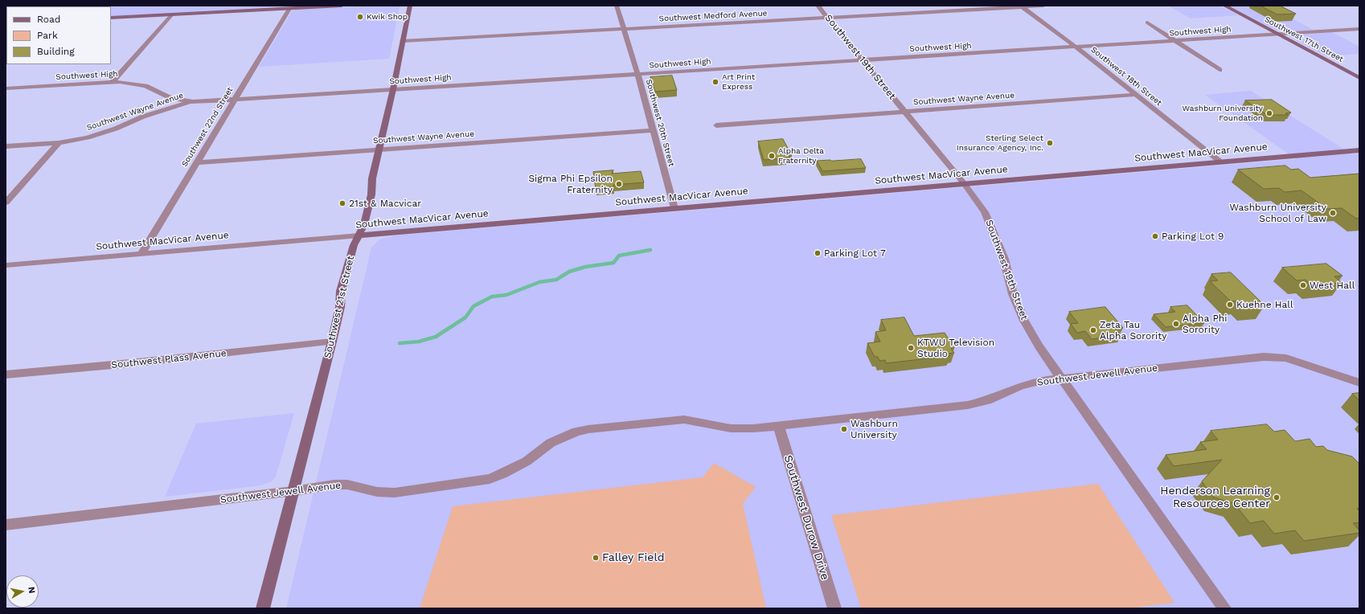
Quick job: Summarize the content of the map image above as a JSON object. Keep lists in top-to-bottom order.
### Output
{
  "streets": {
    "street": [
      "Southwest Medford Avenue",
      "Southwest High",
      "Southwest 17th Street",
      "Southwest 19th Street",
      "Southwest 18th Street",
      "Southwest Wayne Avenue",
      "Southwest 20th Street",
      "Southwest 22nd Street",
      "Southwest MacVicar Avenue",
      "Southwest 21st Street",
      "Southwest Plass Avenue",
      "Southwest Jewell Avenue",
      "Southwest Durow Drive"
    ]
  },
  "crossings": [
    ["Southwest Medford Avenue", "Southwest 19th Street"],
    ["Southwest Medford Avenue", "Southwest 18th Street"],
    ["Southwest Medford Avenue", "Southwest 20th Street"],
    ["Southwest Medford Avenue", "Southwest 21st Street"],
    ["Southwest High", "Southwest 17th Street"],
    ["Southwest High", "Southwest 19th Street"],
    ["Southwest High", "Southwest 18th Street"],
    ["Southwest High", "Southwest Wayne Avenue"],
    ["Southwest High", "Southwest 20th Street"],
    ["Southwest High", "Southwest 22nd Street"],
    ["Southwest High", "Southwest 21st Street"],
    ["Southwest 19th Street", "Southwest Wayne Avenue"],
    ["Southwest 19th Street", "Southwest MacVicar Avenue"],
    ["Southwest 19th Street", "Southwest Jewell Avenue"],
    ["Southwest 18th Street", "Southwest Wayne Avenue"],
    ["Southwest 18th Street", "Southwest MacVicar Avenue"],
    ["Southwest Wayne Avenue", "Southwest 20th Street"],
    ["Southwest Wayne Avenue", "Southwest 22nd Street"],
    ["Southwest Wayne Avenue", "Southwest 21st Street"],
    ["Southwest 20th Street", "Southwest MacVicar Avenue"],
    ["Southwest 22nd Street", "Southwest MacVicar Avenue"],
    ["Southwest MacVicar Avenue", "Southwest 21st Street"],
    ["Southwest 21st Street", "Southwest Plass Avenue"],
    ["Southwest 21st Street", "Southwest Jewell Avenue"],
    ["Southwest Jewell Avenue", "Southwest Durow Drive"]
  ],
  "places": [
    "Kwik Shop",
    "Art Print Express",
    "Washburn University Foundation",
    "Sterling Select Insurance Agency, Inc.",
    "Alpha Delta Fraternity",
    "Sigma Phi Epsilon Fraternity",
    "21st & Macvicar",
    "Washburn University School of Law",
    "Parking Lot 9",
    "Parking Lot 7",
    "West Hall",
    "Kuehne Hall",
    "Alpha Phi Sorority",
    "Zeta Tau Alpha Sorority",
    "KTWU Television Studio",
    "Washburn University",
    "Henderson Learning Resources Center",
    "Falley Field"
  ],
  "legend": ["Road", "Park", "Building"],
  "north": "right"
}
